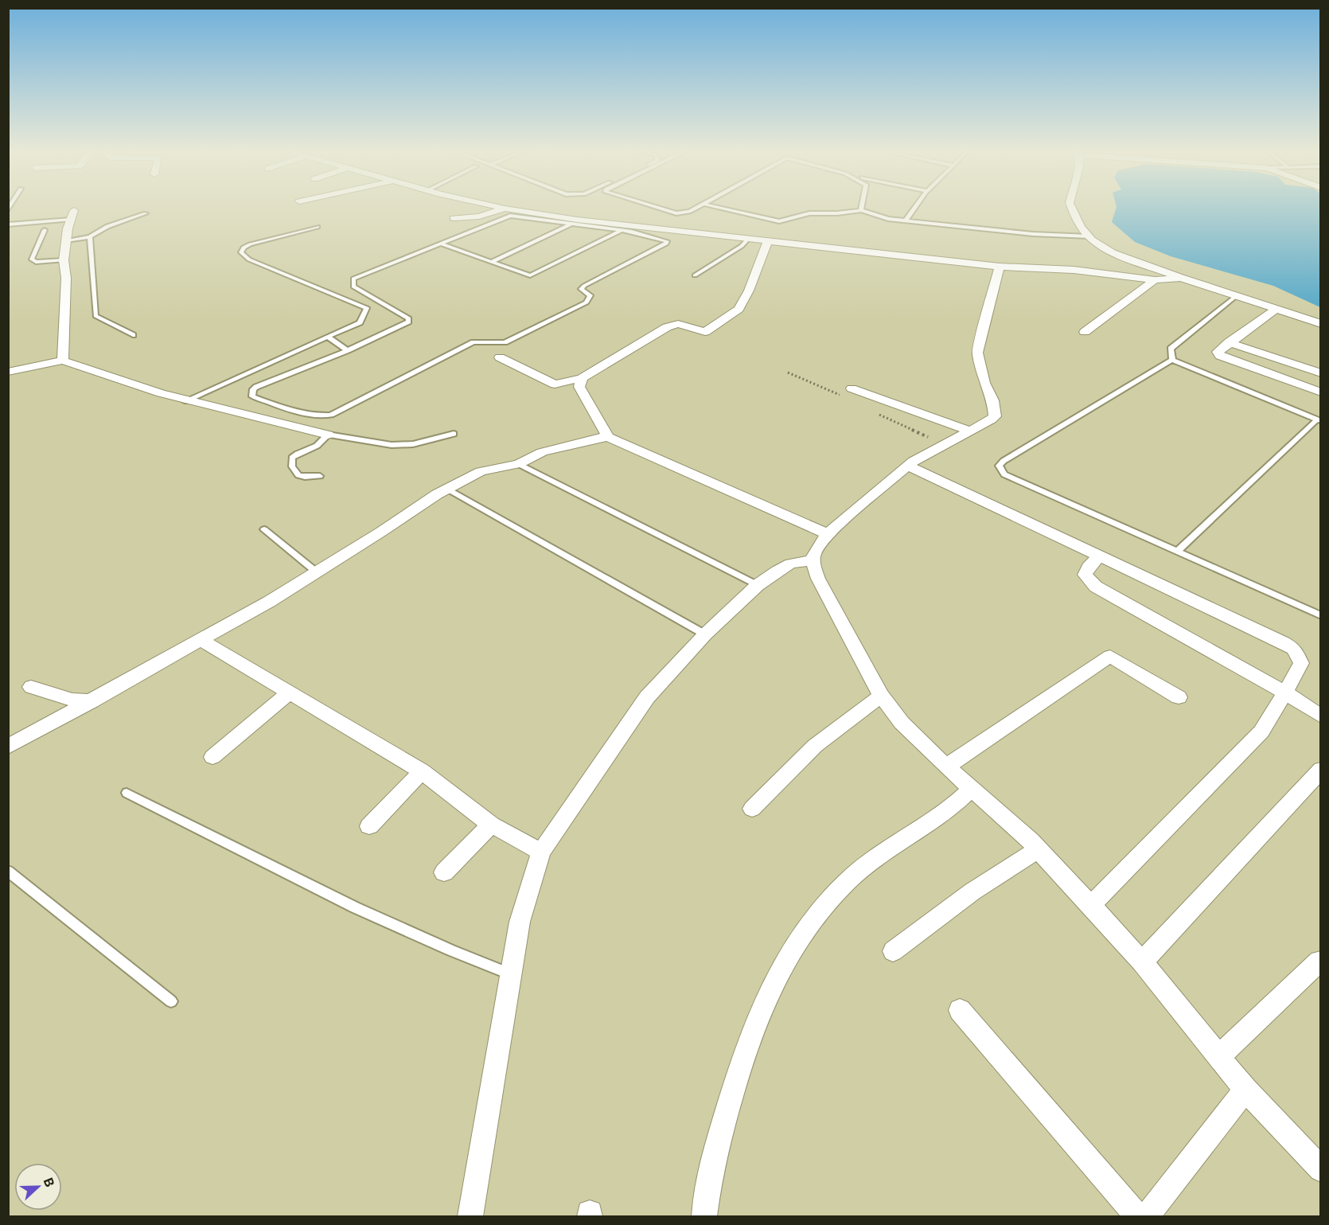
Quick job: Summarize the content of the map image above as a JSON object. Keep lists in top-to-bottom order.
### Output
{
  "north": "right"
}
